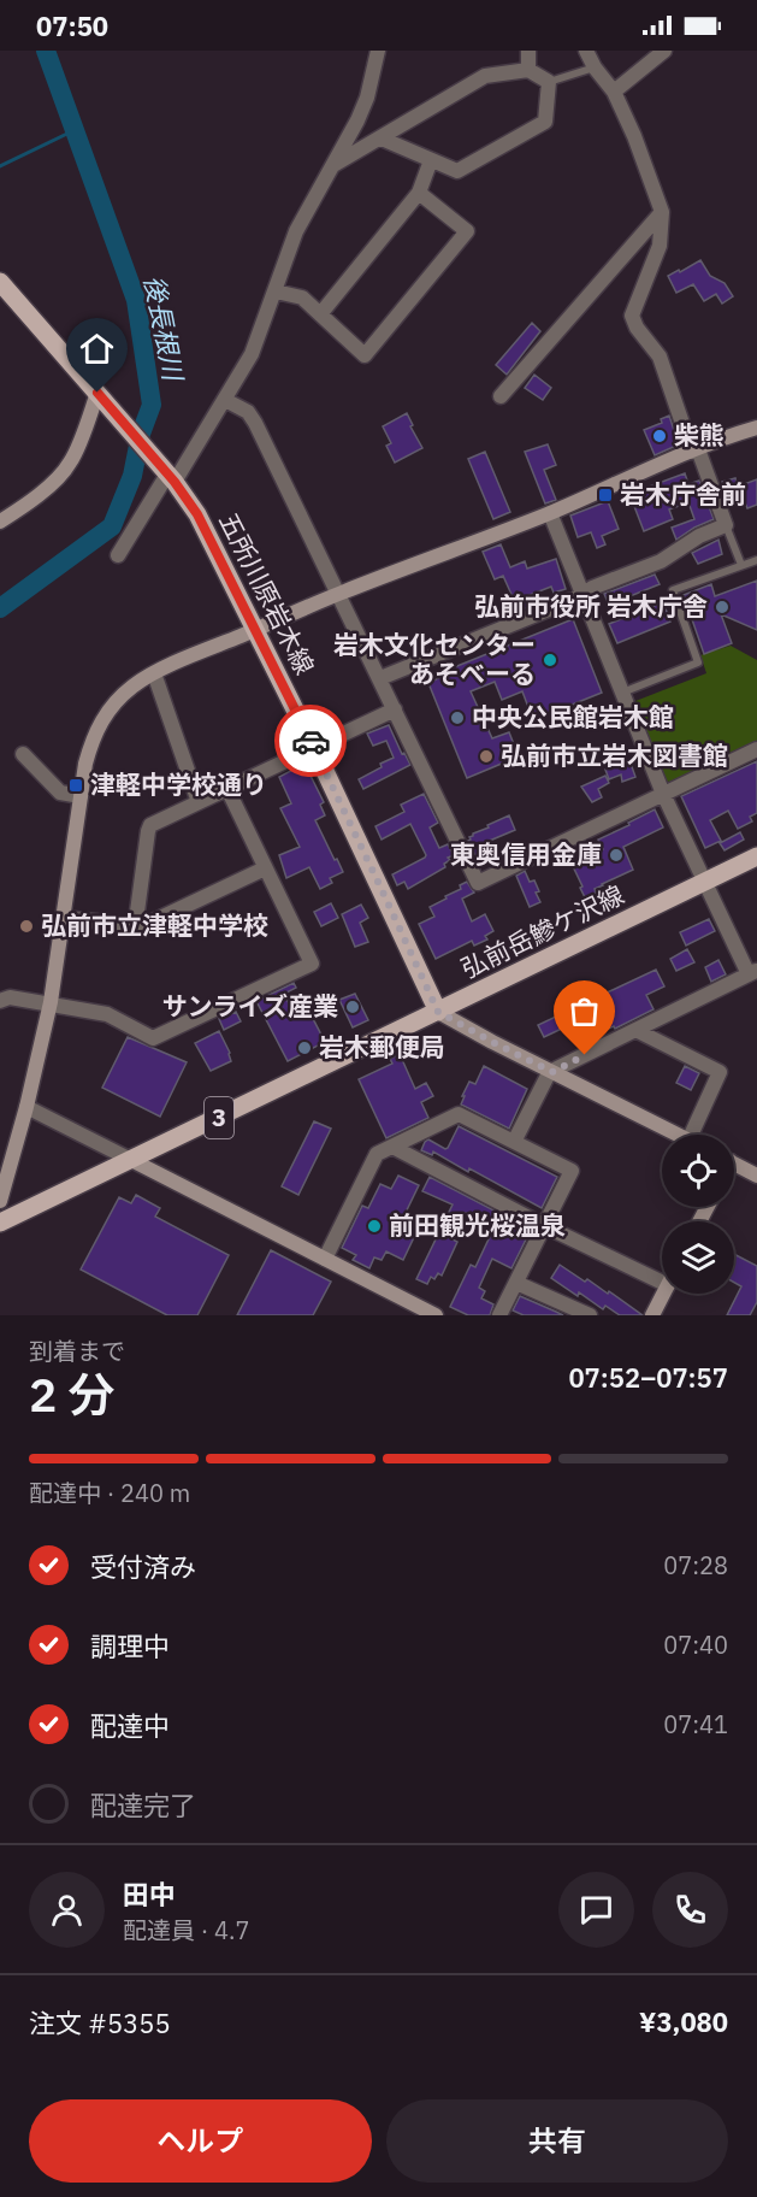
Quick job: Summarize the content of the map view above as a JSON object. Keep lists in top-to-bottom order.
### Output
{
  "streets": {
    "main road": ["五所川原岩木線", "弘前岳鰺ケ沢線", "3"]
  },
  "crossings": [
    ["五所川原岩木線", "弘前岳鰺ケ沢線"]
  ],
  "water": ["後長根川"],
  "places": {
    "other": [
      "柴熊",
      "弘前市役所 岩木庁舎",
      "岩木文化センター あそべーる",
      "中央公民館岩木館",
      "弘前市立岩木図書館",
      "東奥信用金庫",
      "弘前市立津軽中学校",
      "サンライズ産業",
      "岩木郵便局",
      "前田観光桜温泉"
    ],
    "transit": ["岩木庁舎前", "津軽中学校通り"]
  },
  "page": {
    "status": "07:50",
    "heading": ["2 分", "到着まで", "07:52–07:57"],
    "panel": [
      "田中",
      "配達員 · 4.7",
      "注文 #5355",
      "¥3,080"
    ],
    "bar": "配達中 · 240 m",
    "list": [
      ["受付済み", "07:28"],
      ["調理中", "07:40"],
      ["配達中", "07:41"],
      "配達完了"
    ],
    "buttons": ["ヘルプ", "共有"]
  }
}
